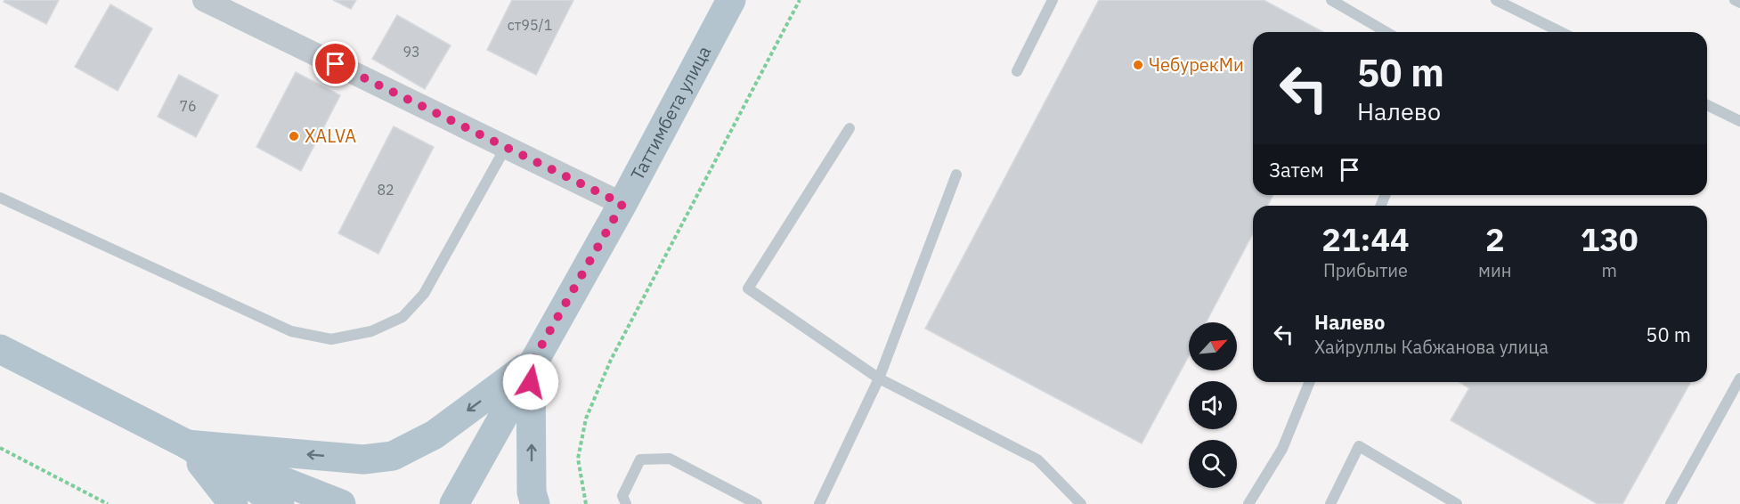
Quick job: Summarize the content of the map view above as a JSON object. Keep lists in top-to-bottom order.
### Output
{
  "streets": {
    "main road": ["Таттимбета улица"]
  },
  "places": ["ЧебурекМи", "XALVA"],
  "house_numbers": [
    "ст95/1",
    "93",
    "76",
    "82"
  ],
  "north": "top right",
  "page": {
    "turn": ["50 m", "Налево"],
    "then": "Затем",
    "eta": [
      "21:44",
      "Прибытие",
      "2",
      "мин",
      "130",
      "m"
    ],
    "list": [
      {
        "name": "Налево",
        "note": "Хайруллы Кабжанова улица",
        "value": "50 m"
      }
    ]
  }
}
